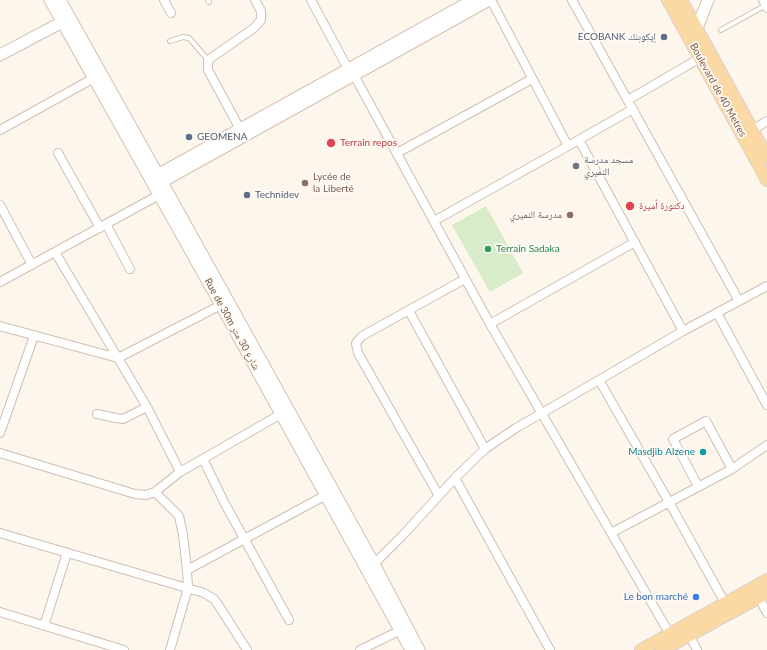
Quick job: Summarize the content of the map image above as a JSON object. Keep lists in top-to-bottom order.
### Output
{
  "streets": {
    "main road": ["Boulevard de 40 Metres"],
    "street": ["Rue de 30m شارع 30 متر"]
  },
  "places": [
    "ECOBANK إيكوبنك",
    "GEOMENA",
    "Terrain repos",
    "مسجد مدرسة النميري",
    "Lycée de la Liberté",
    "Technidev",
    "دكتورة أميرة",
    "مدرسة النميري",
    "Terrain Sadaka",
    "Masdjib Alzene",
    "Le bon marché"
  ]
}
